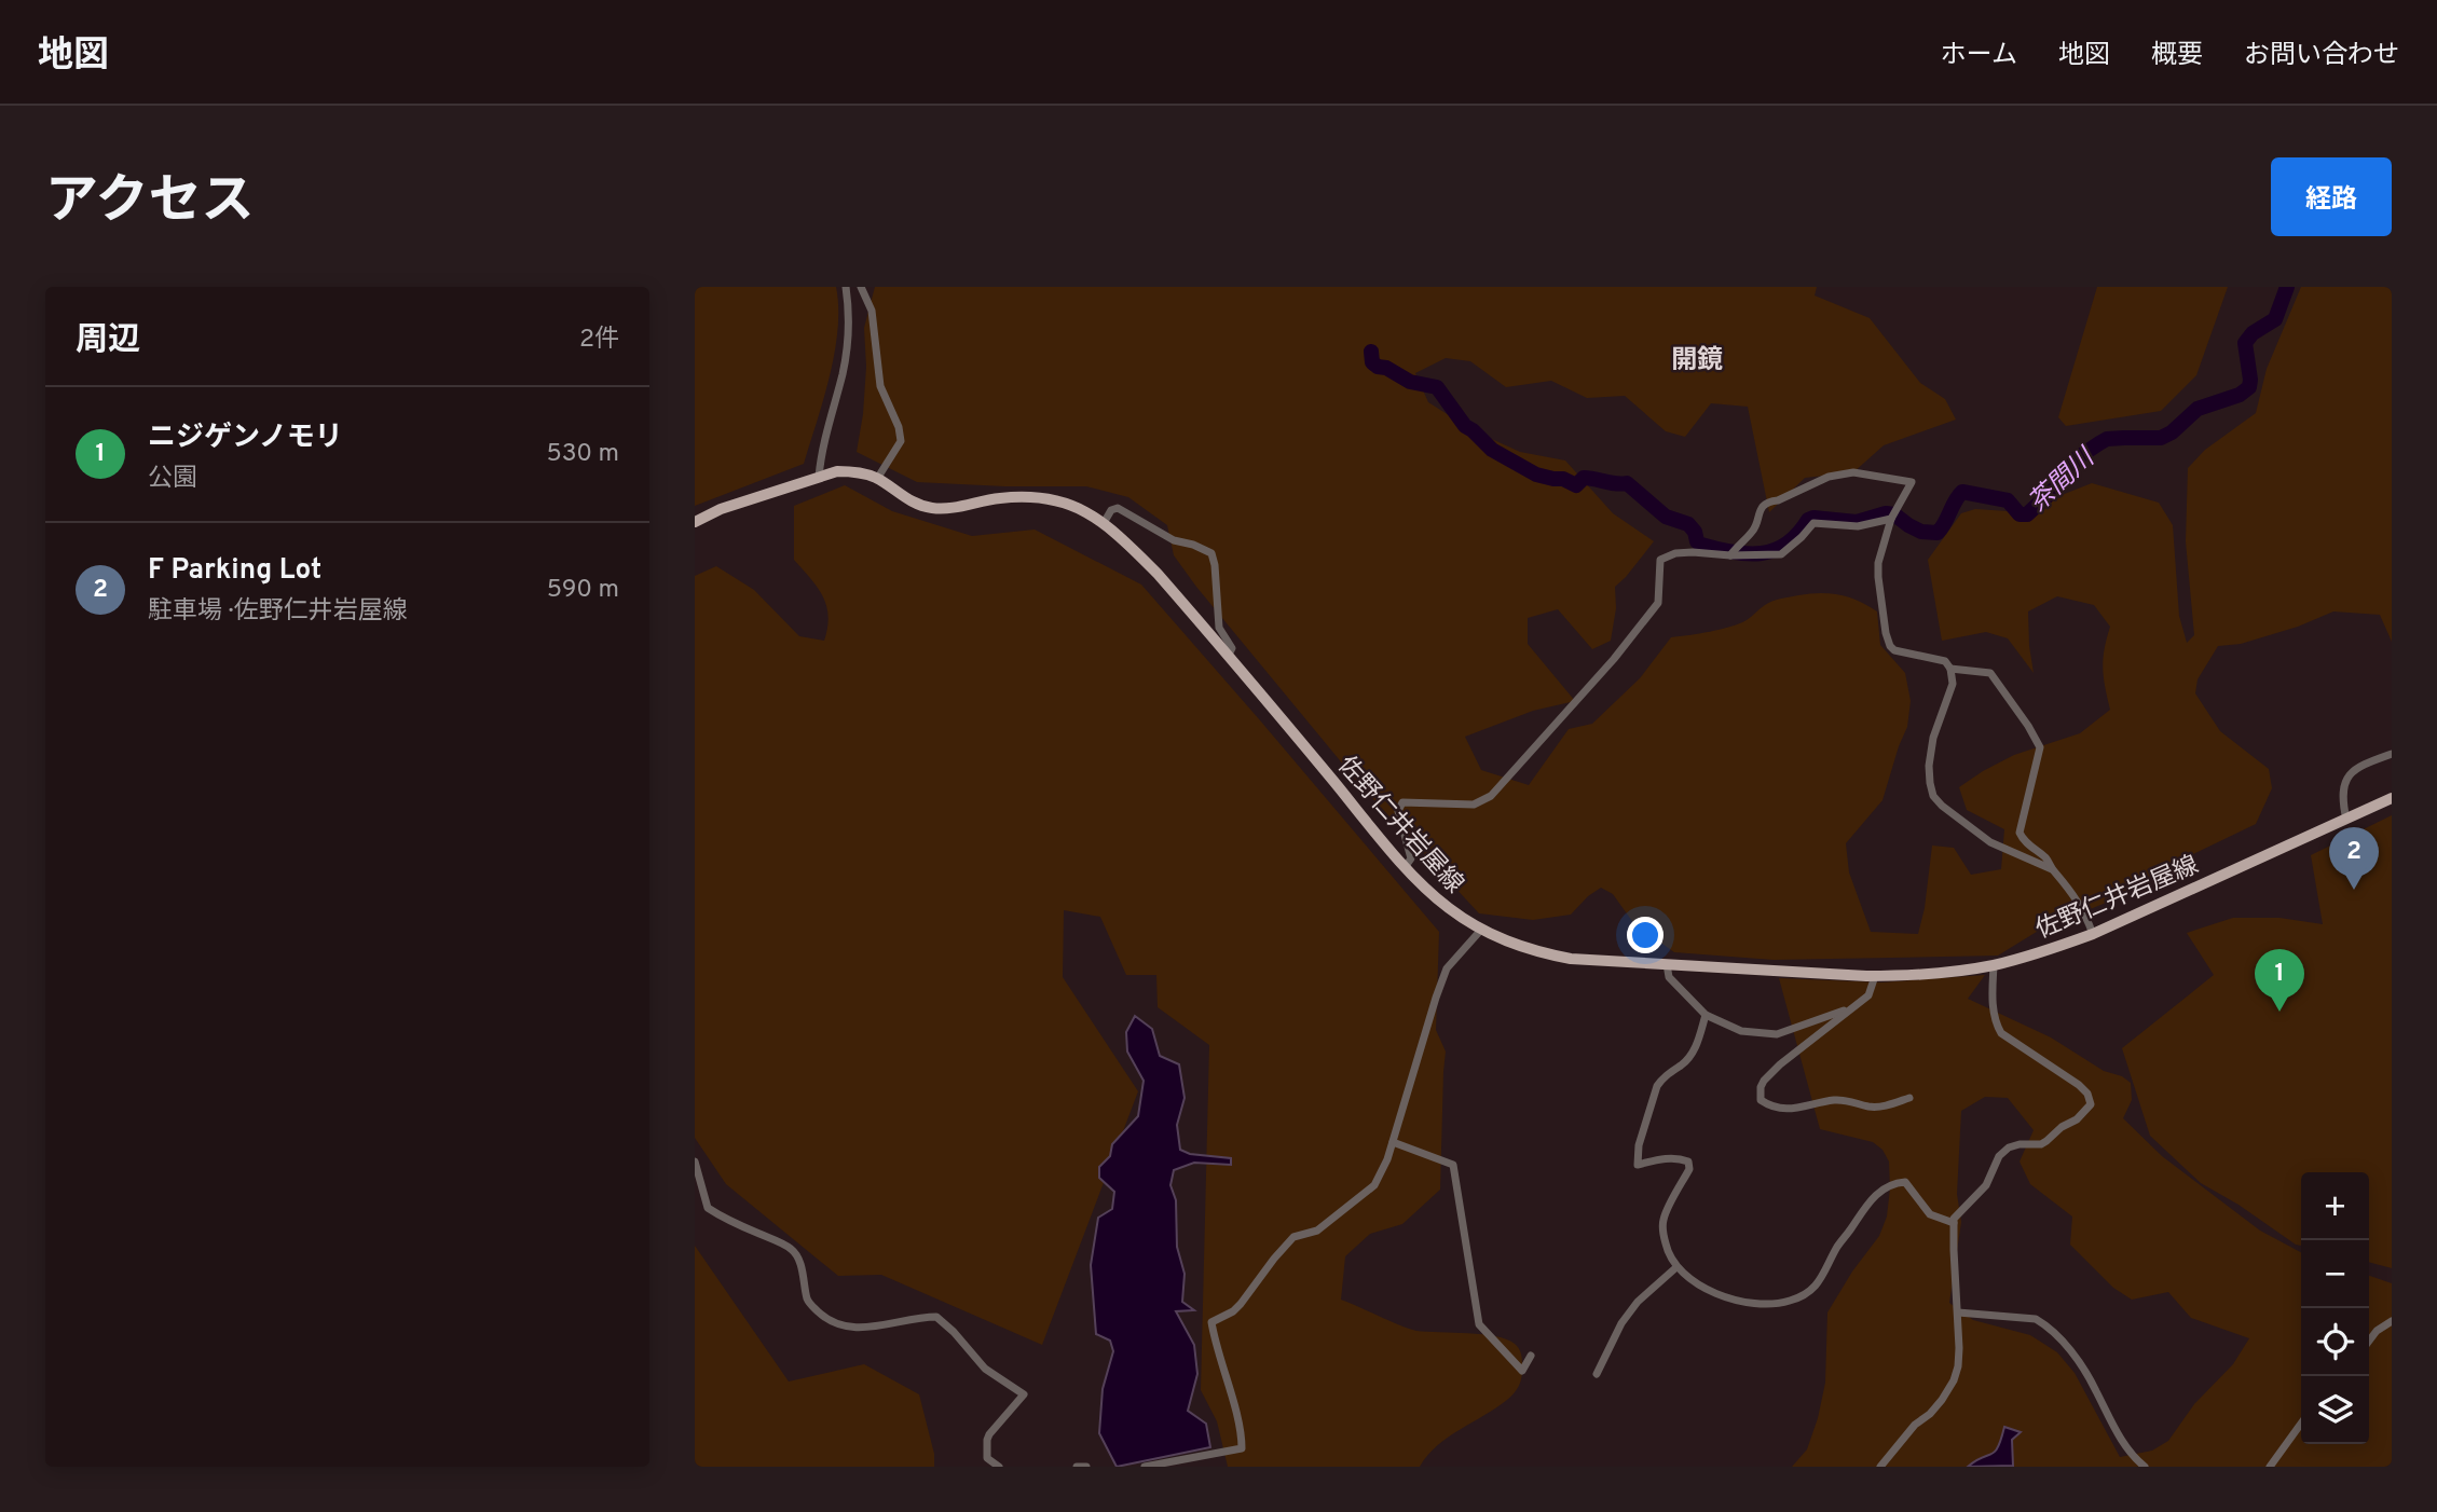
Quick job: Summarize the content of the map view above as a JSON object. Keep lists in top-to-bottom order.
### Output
{
  "streets": {
    "main road": ["佐野仁井岩屋線"]
  },
  "districts": ["開鏡"],
  "water": ["茶間川"],
  "page": {
    "header": "地図",
    "nav": [
      "ホーム",
      "地図",
      "概要",
      "お問い合わせ"
    ],
    "title": "アクセス",
    "buttons": "経路",
    "heading": ["周辺", "2件"],
    "list": [
      {
        "mark": "1",
        "name": "ニジゲンノモリ",
        "note": "公園",
        "value": "530 m"
      },
      {
        "mark": "2",
        "name": "F Parking Lot",
        "note": "駐車場 · 佐野仁井岩屋線",
        "value": "590 m"
      }
    ],
    "pins": ["2", "1"],
    "map_buttons": ["+", "−"]
  }
}
